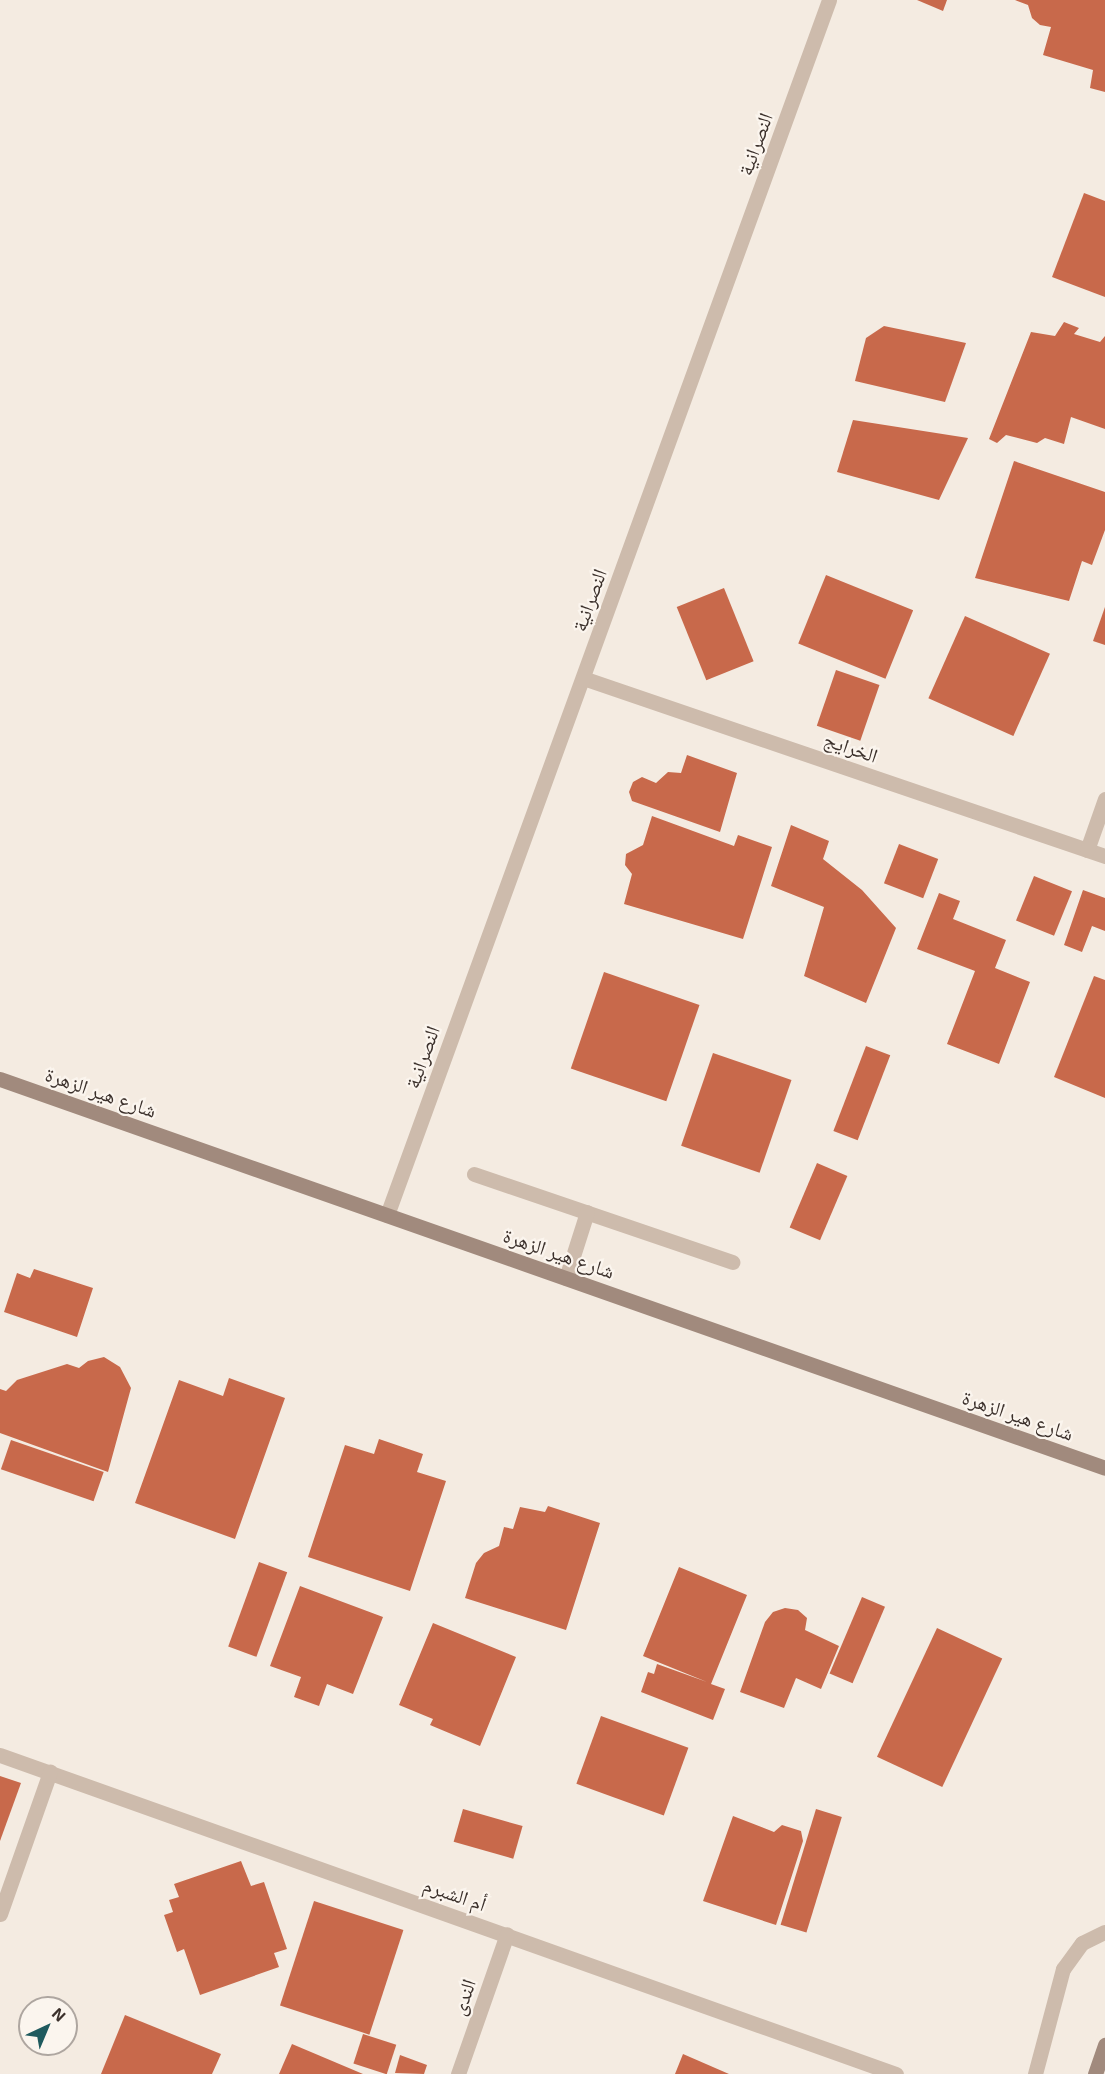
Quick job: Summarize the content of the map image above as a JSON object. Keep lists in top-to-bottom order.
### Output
{
  "streets": {
    "street": [
      "النصرانية",
      "الخرايج",
      "شارع هير الزهرة",
      "أم الشبرم",
      "الندى"
    ]
  },
  "crossings": [
    ["النصرانية", "الخرايج"],
    ["النصرانية", "شارع هير الزهرة"],
    ["أم الشبرم", "الندى"]
  ],
  "north": "top right"
}
